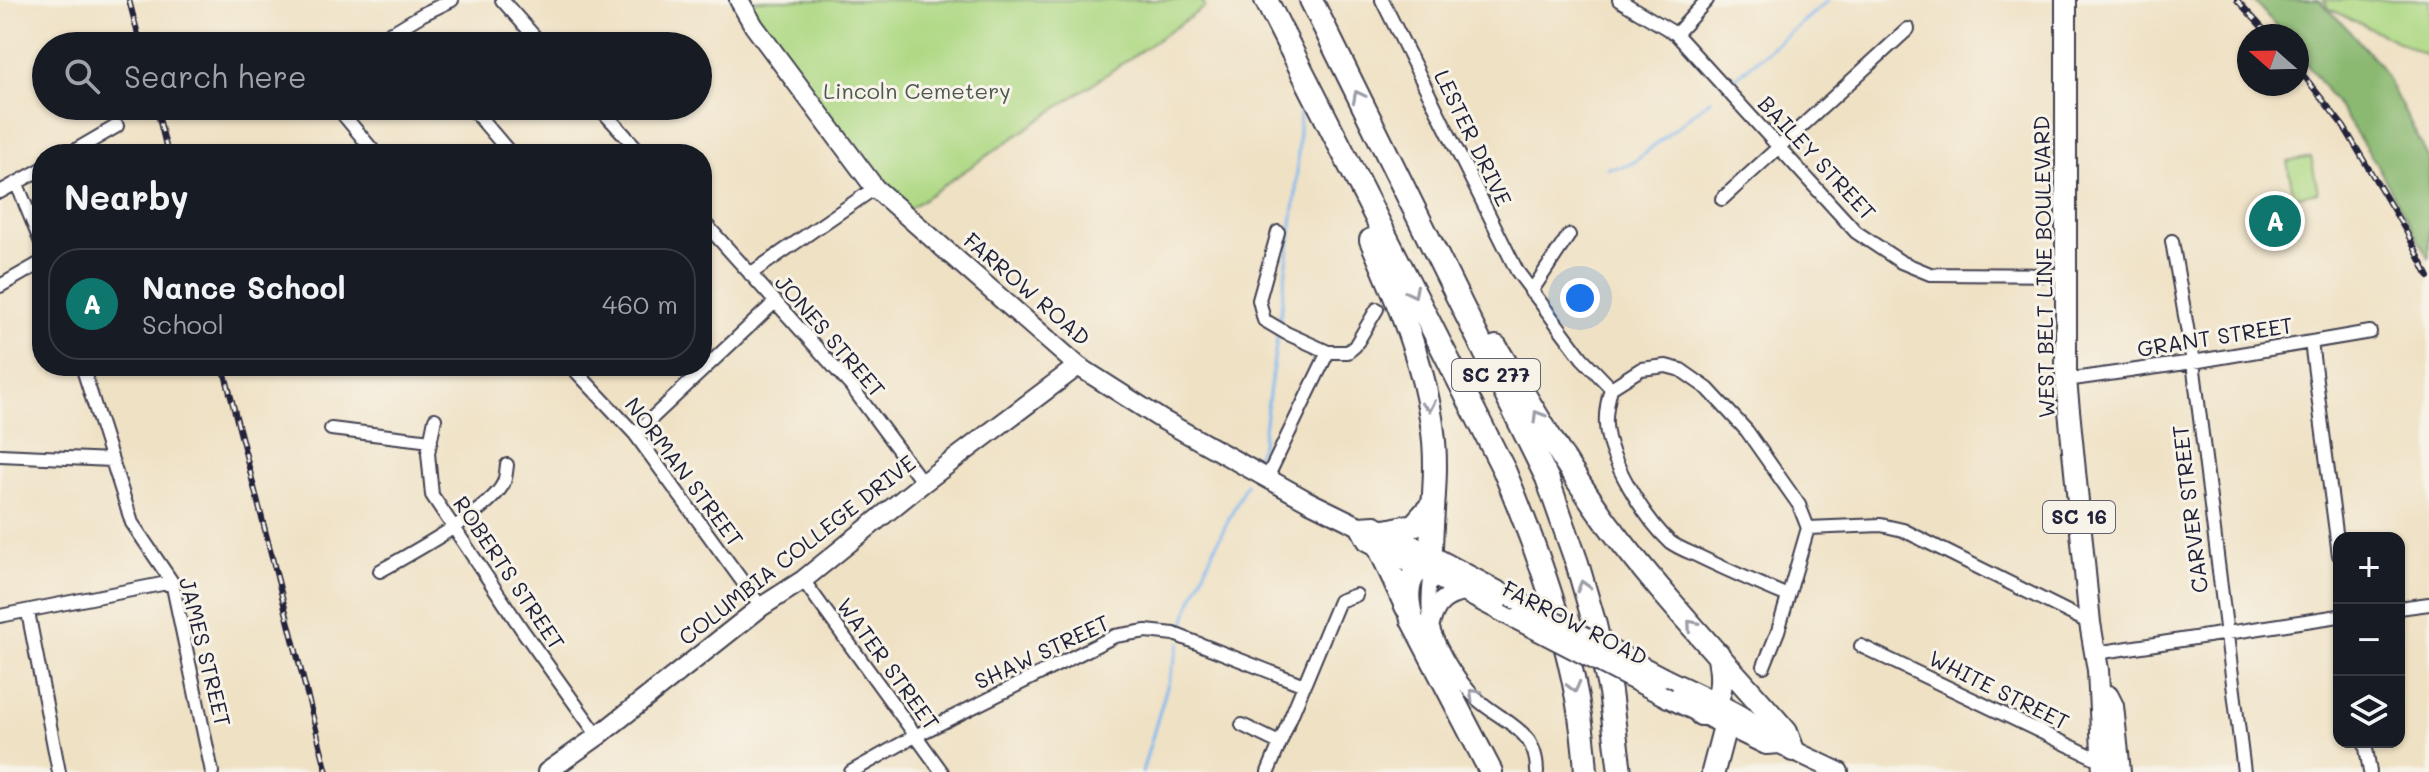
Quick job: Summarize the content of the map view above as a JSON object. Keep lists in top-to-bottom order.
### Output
{
  "streets": {
    "highway": ["SC 277"],
    "main road": [
      "WEST BELT LINE BOULEVARD",
      "FARROW ROAD",
      "SC 16",
      "COLUMBIA COLLEGE DRIVE"
    ],
    "street": [
      "LESTER DRIVE",
      "BAILEY STREET",
      "JONES STREET",
      "GRANT STREET",
      "NORMAN STREET",
      "CARVER STREET",
      "ROBERTS STREET",
      "JAMES STREET",
      "SHAW STREET",
      "WATER STREET",
      "WHITE STREET"
    ]
  },
  "crossings": [
    ["BAILEY STREET", "WEST BELT LINE BOULEVARD"],
    ["WEST BELT LINE BOULEVARD", "GRANT STREET"],
    ["WEST BELT LINE BOULEVARD", "WHITE STREET"],
    ["FARROW ROAD", "COLUMBIA COLLEGE DRIVE"],
    ["JONES STREET", "COLUMBIA COLLEGE DRIVE"],
    ["GRANT STREET", "CARVER STREET"],
    ["NORMAN STREET", "COLUMBIA COLLEGE DRIVE"],
    ["COLUMBIA COLLEGE DRIVE", "ROBERTS STREET"],
    ["COLUMBIA COLLEGE DRIVE", "WATER STREET"],
    ["SHAW STREET", "WATER STREET"]
  ],
  "parks": ["Lincoln Cemetery"],
  "north": "left",
  "page": {
    "search": "Search here",
    "heading": "Nearby",
    "pins": "A",
    "list": [
      {
        "mark": "A",
        "name": "Nance School",
        "note": "School",
        "value": "460 m"
      }
    ],
    "map_buttons": ["+", "−"]
  }
}
